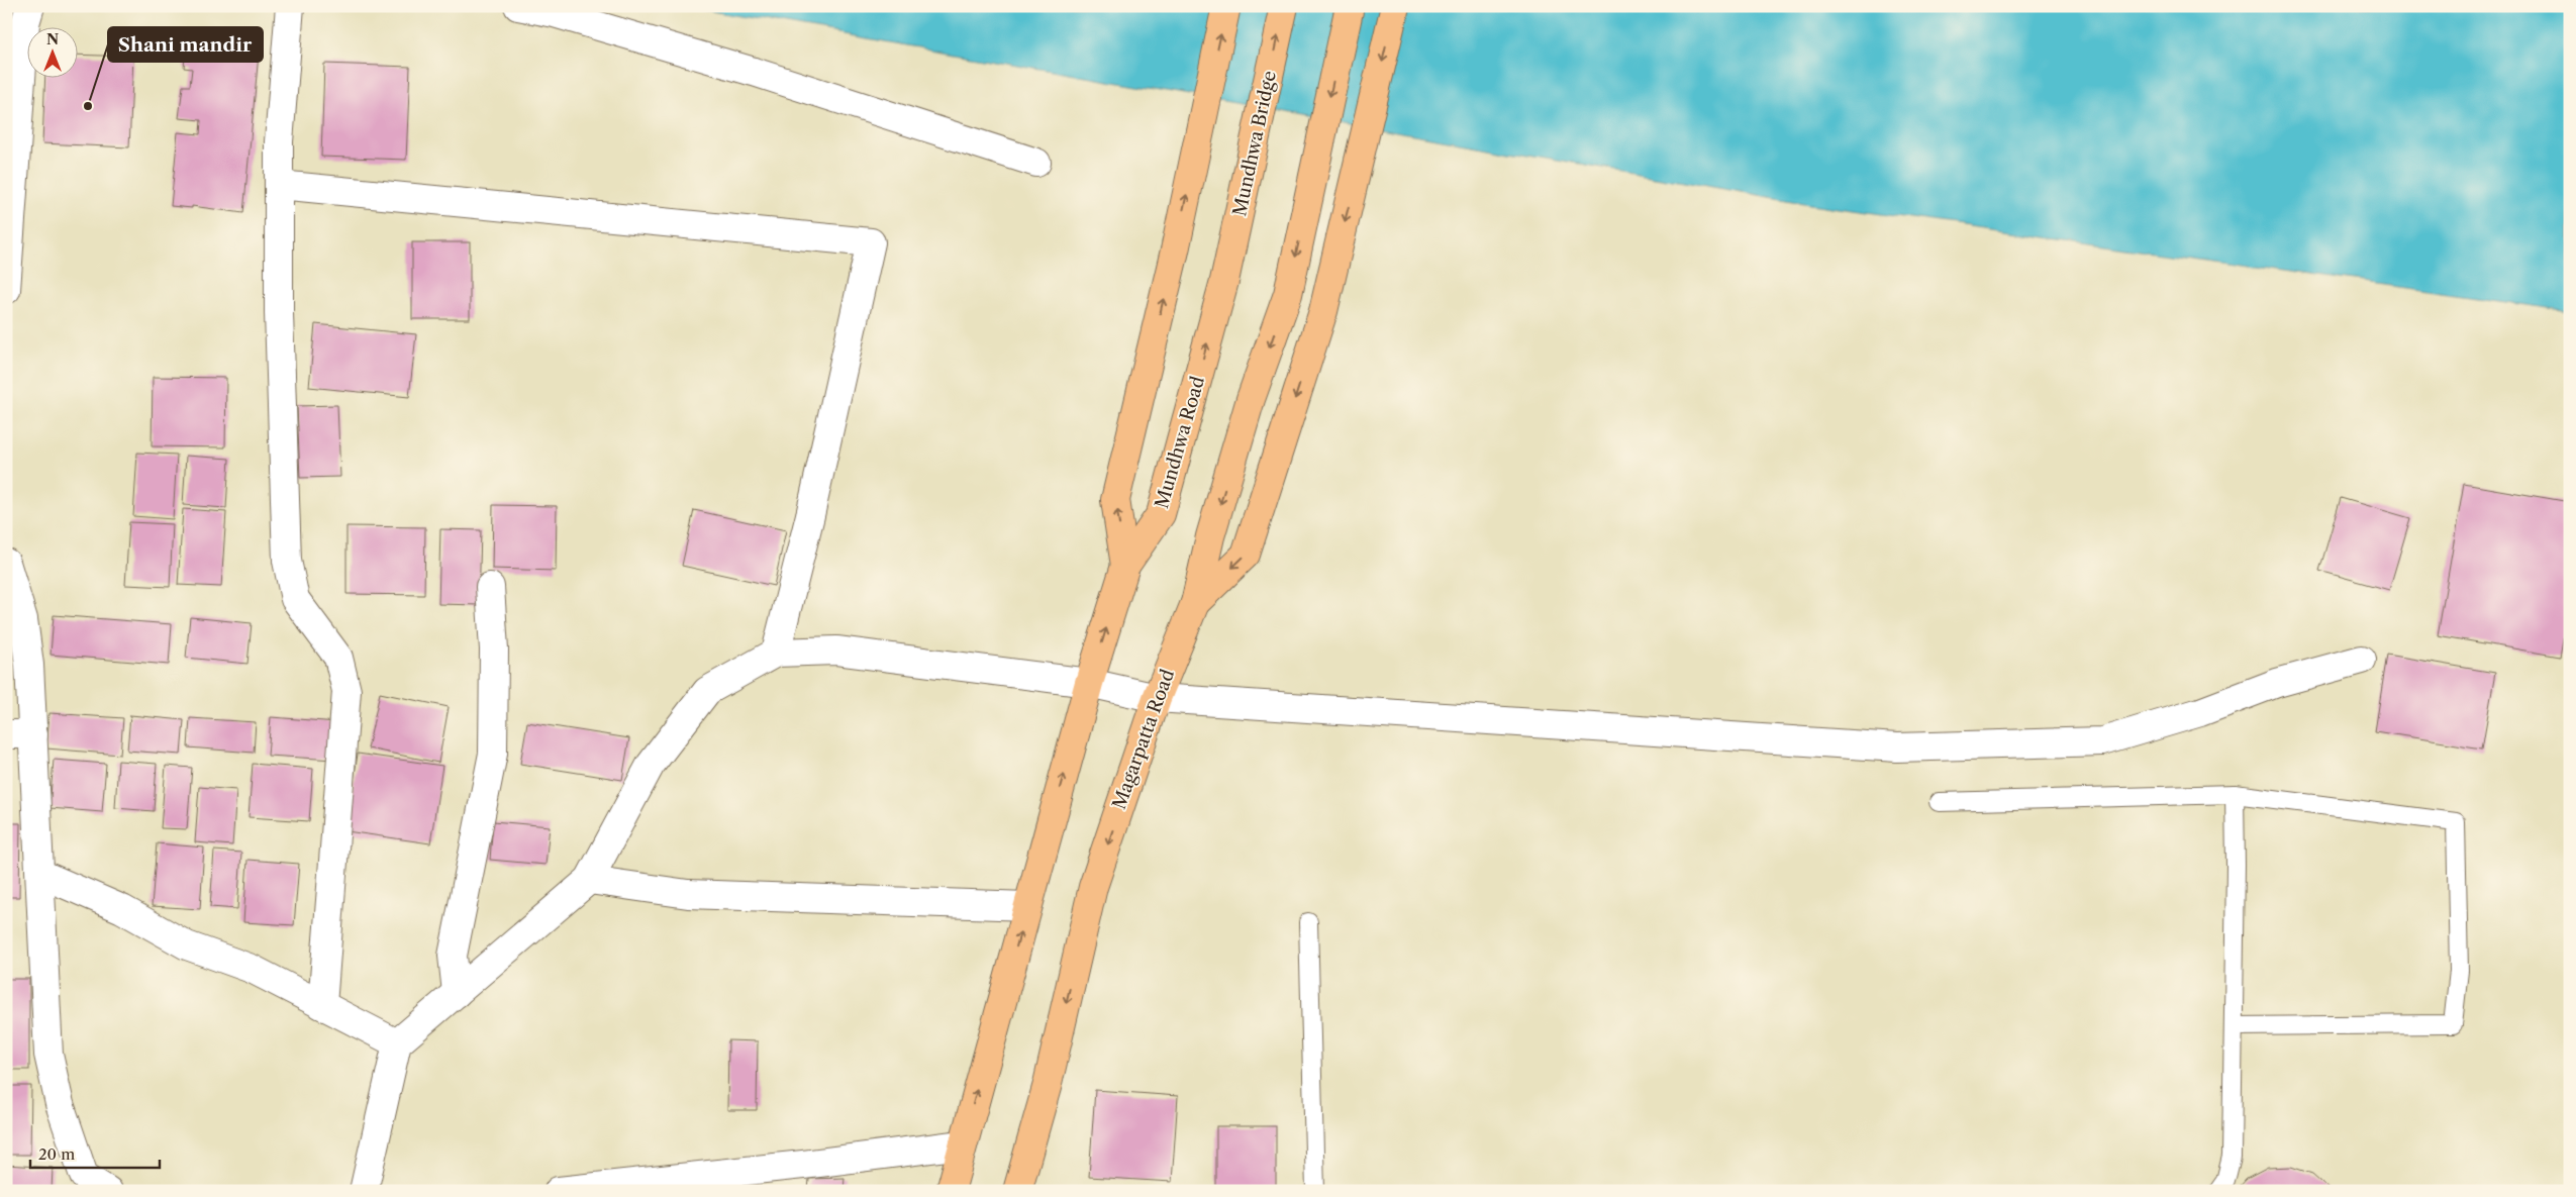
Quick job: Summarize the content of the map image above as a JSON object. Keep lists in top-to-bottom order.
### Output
{
  "streets": {
    "highway": ["Mundhwa Bridge", "Mundhwa Road", "Magarpatta Road"]
  },
  "crossings": [
    ["Mundhwa Bridge", "Mundhwa Road"]
  ],
  "places": ["Shani mandir"],
  "scale_bar": "20 m",
  "north": "top"
}
